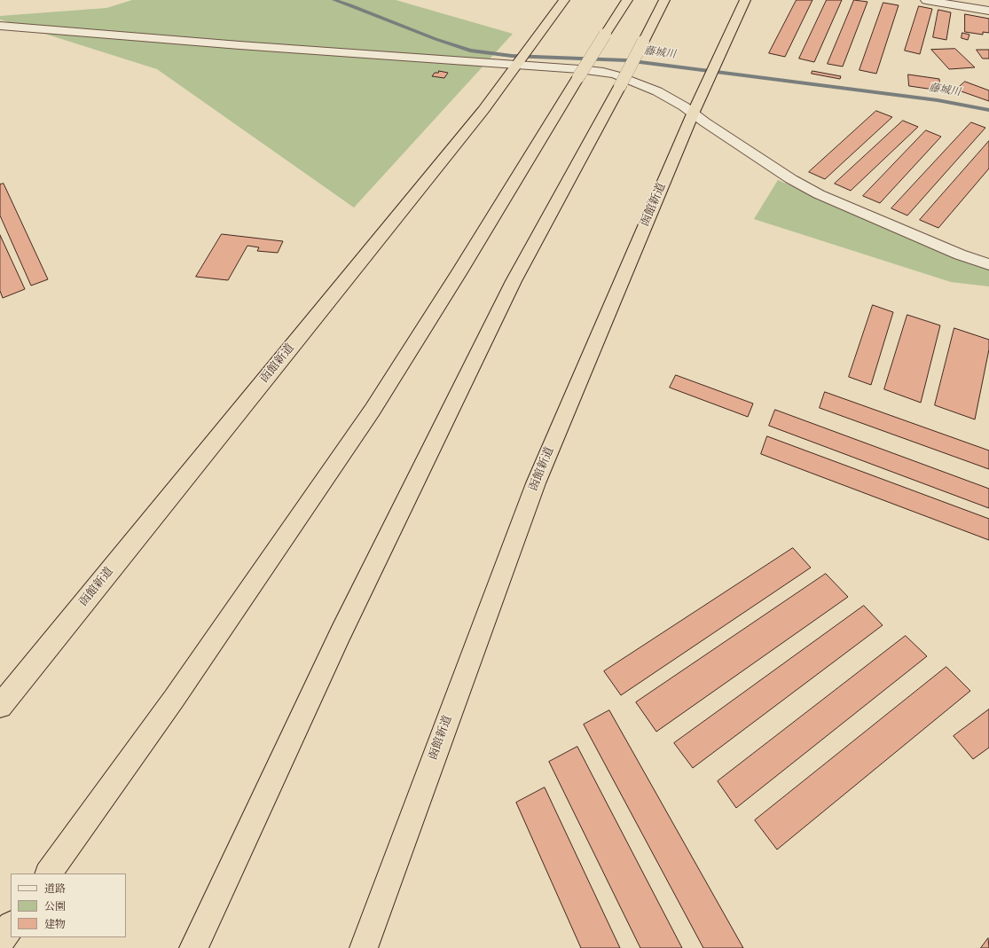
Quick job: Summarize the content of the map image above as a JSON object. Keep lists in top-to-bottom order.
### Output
{
  "streets": {
    "highway": ["函館新道"]
  },
  "water": ["藤城川"],
  "legend": ["道路", "公園", "建物"]
}
